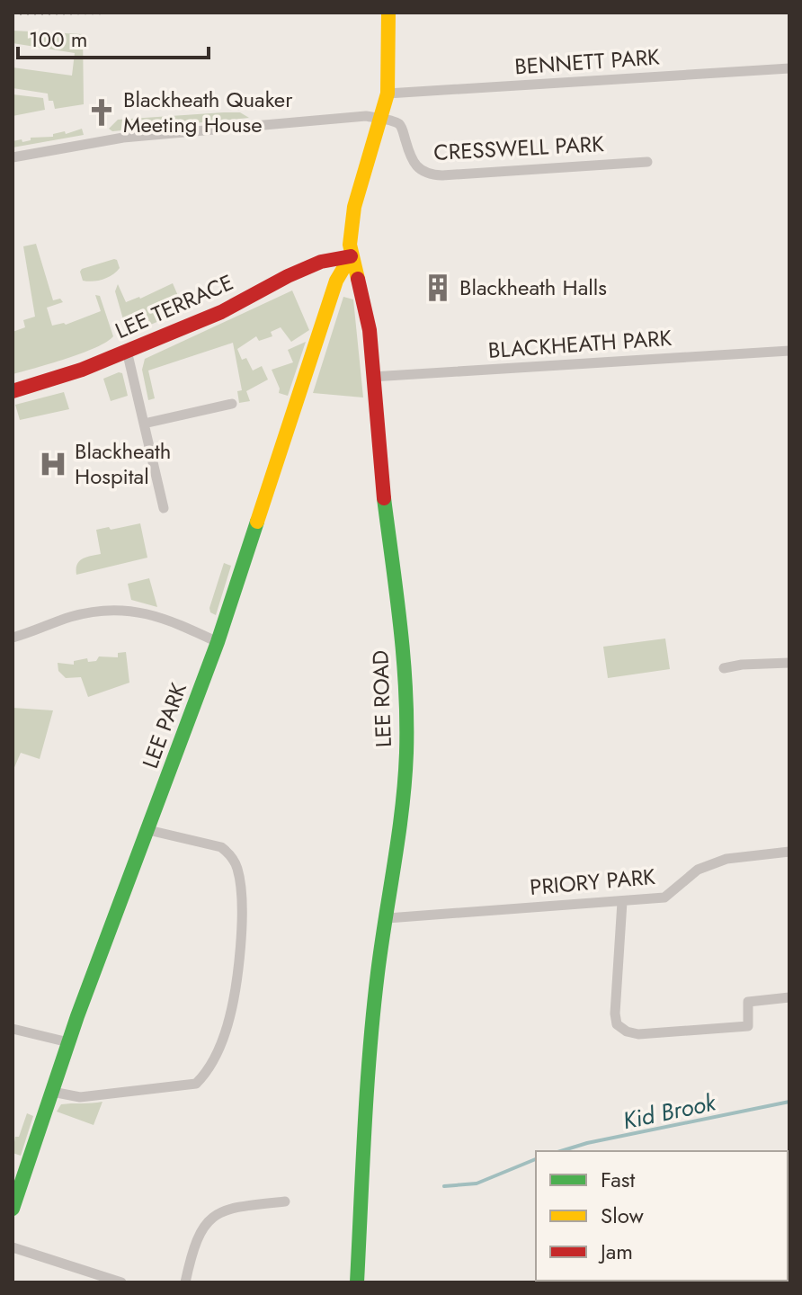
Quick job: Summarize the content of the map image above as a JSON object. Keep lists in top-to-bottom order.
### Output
{
  "streets": {
    "main road": ["LEE TERRACE", "LEE ROAD", "LEE PARK"],
    "street": [
      "BENNETT PARK",
      "CRESSWELL PARK",
      "BLACKHEATH PARK",
      "PRIORY PARK"
    ]
  },
  "crossings": [
    ["BENNETT PARK", "LEE ROAD"],
    ["CRESSWELL PARK", "LEE ROAD"],
    ["LEE TERRACE", "LEE ROAD"],
    ["LEE TERRACE", "LEE PARK"],
    ["BLACKHEATH PARK", "LEE ROAD"],
    ["LEE ROAD", "LEE PARK"],
    ["LEE ROAD", "PRIORY PARK"]
  ],
  "water": ["Kid Brook"],
  "places": {
    "church": ["Blackheath Quaker Meeting House"],
    "building": ["Blackheath Halls"],
    "hospital": ["Blackheath Hospital"]
  },
  "legend": ["Fast", "Slow", "Jam"],
  "scale_bar": "100 m"
}
